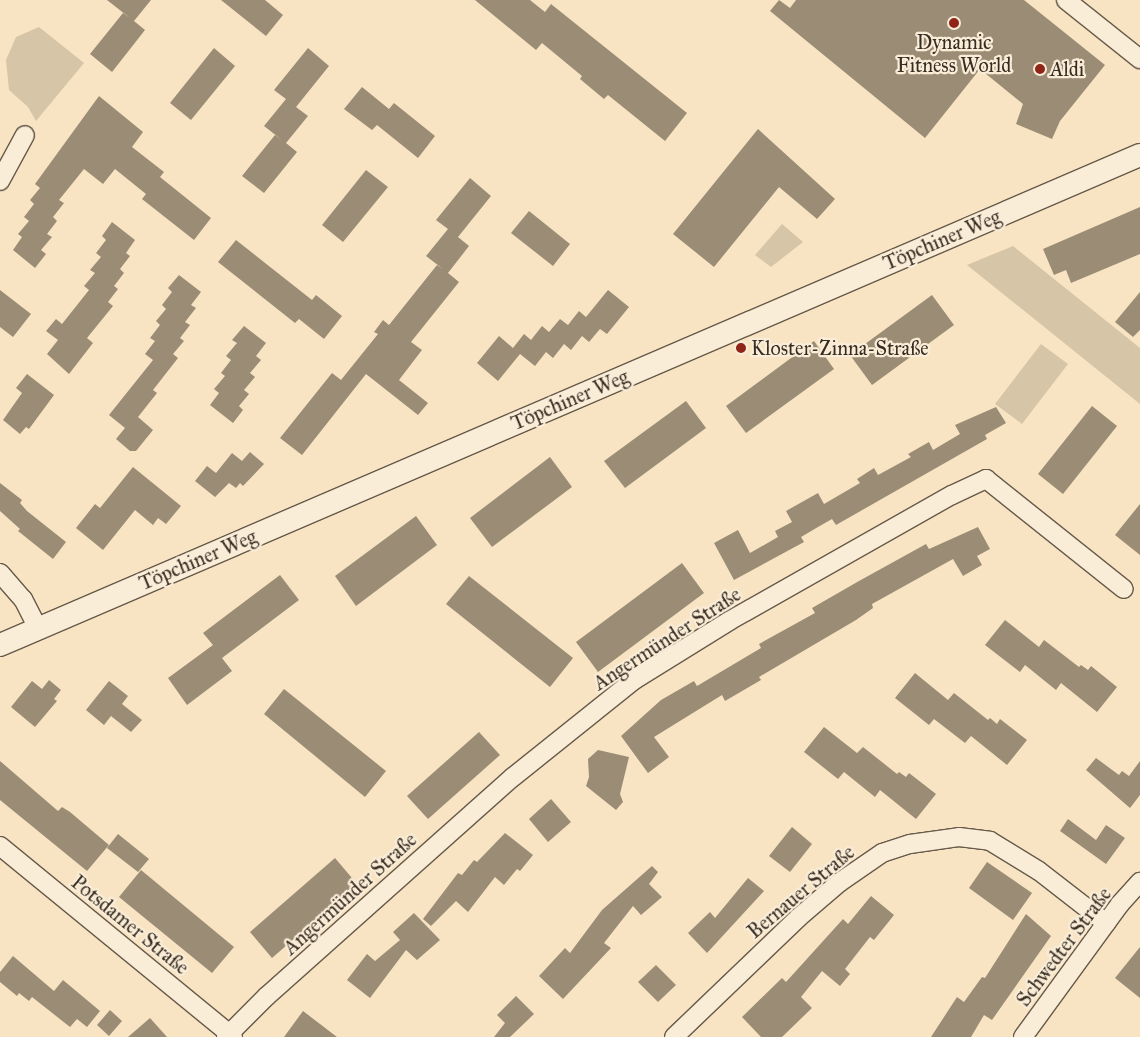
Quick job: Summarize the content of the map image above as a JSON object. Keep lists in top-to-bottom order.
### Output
{
  "streets": {
    "street": [
      "Töpchiner Weg",
      "Angermünder Straße",
      "Bernauer Straße",
      "Potsdamer Straße",
      "Schwedter Straße"
    ]
  },
  "crossings": [
    ["Angermünder Straße", "Potsdamer Straße"],
    ["Bernauer Straße", "Schwedter Straße"]
  ],
  "places": ["Dynamic Fitness World", "Aldi", "Kloster-Zinna-Straße"]
}
